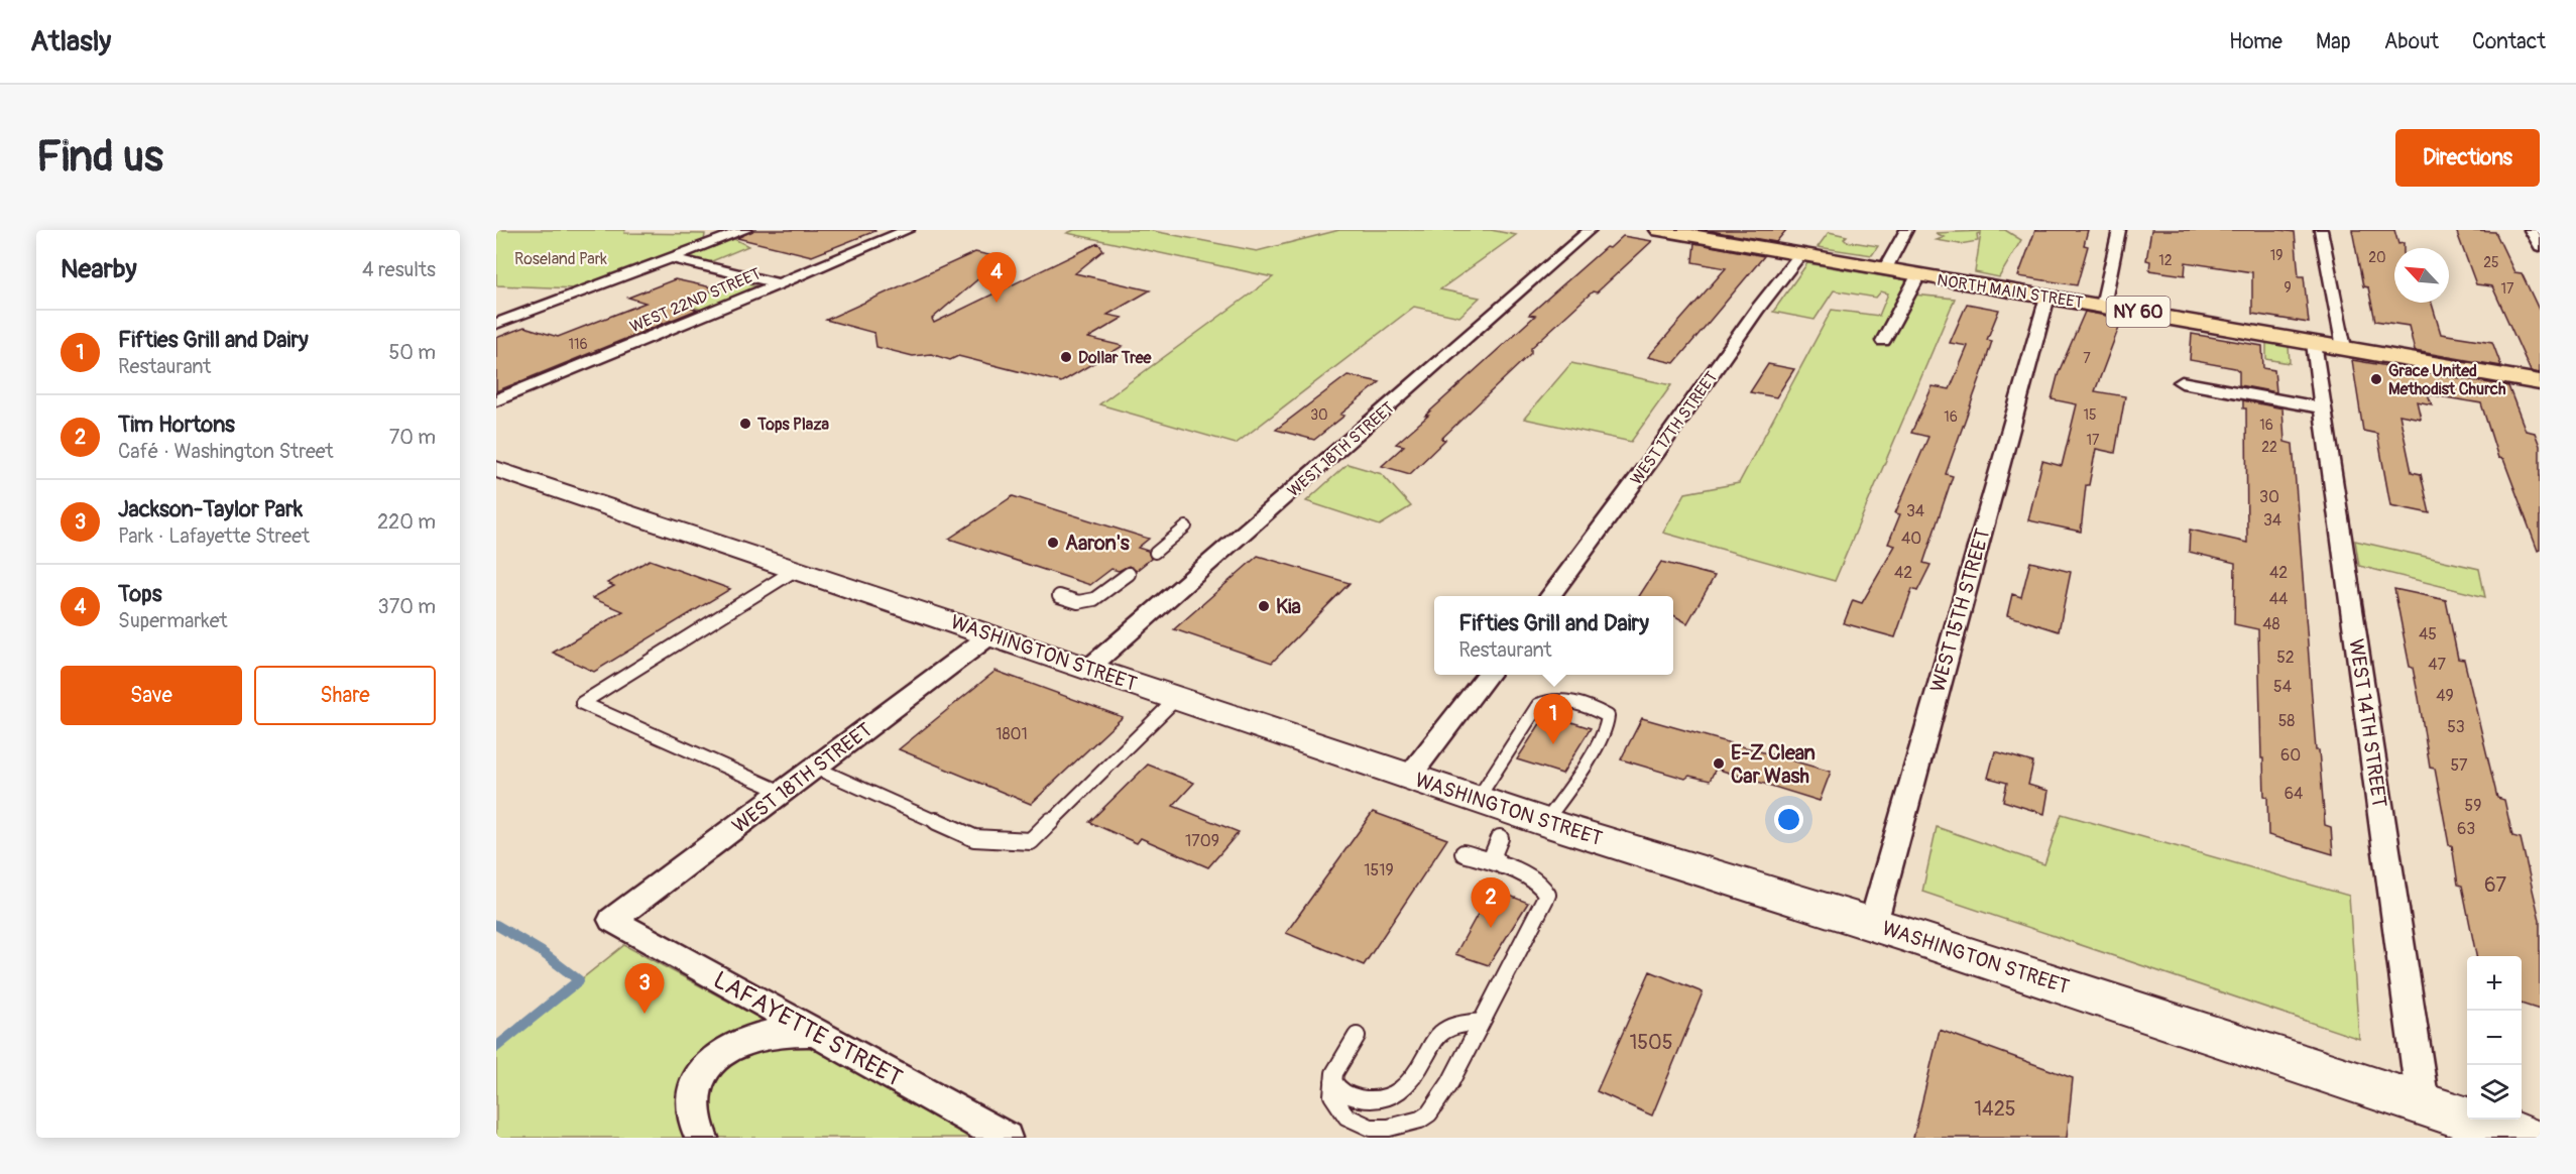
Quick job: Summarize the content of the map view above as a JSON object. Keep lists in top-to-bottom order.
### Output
{
  "streets": {
    "highway": ["NORTH MAIN STREET", "NY 60"],
    "main road": ["WASHINGTON STREET"],
    "street": [
      "WEST 22ND STREET",
      "WEST 17TH STREET",
      "WEST 18TH STREET",
      "WEST 15TH STREET",
      "WEST 14TH STREET",
      "LAFAYETTE STREET"
    ]
  },
  "crossings": [
    ["NORTH MAIN STREET", "WEST 17TH STREET"],
    ["NORTH MAIN STREET", "WEST 15TH STREET"],
    ["NORTH MAIN STREET", "WEST 14TH STREET"],
    ["WEST 18TH STREET", "WASHINGTON STREET"],
    ["WEST 18TH STREET", "LAFAYETTE STREET"],
    ["WEST 15TH STREET", "WASHINGTON STREET"],
    ["WASHINGTON STREET", "WEST 14TH STREET"]
  ],
  "parks": ["Roseland Park"],
  "places": [
    "Dollar Tree",
    "Grace United Methodist Church",
    "Tops Plaza",
    "Aaron's",
    "Kia",
    "E-Z Clean Car Wash"
  ],
  "house_numbers": [
    "19",
    "20",
    "12",
    "25",
    "9",
    "17",
    "116",
    "7",
    "30",
    "15",
    "16",
    "16",
    "17",
    "22",
    "30",
    "34",
    "34",
    "40",
    "42",
    "42",
    "44",
    "48",
    "45",
    "52",
    "47",
    "54",
    "49",
    "58",
    "53",
    "1801",
    "60",
    "57",
    "64",
    "59",
    "63",
    "1709",
    "1519",
    "67",
    "1505",
    "1425"
  ],
  "north": "top left",
  "page": {
    "header": "Atlasly",
    "nav": [
      "Home",
      "Map",
      "About",
      "Contact"
    ],
    "buttons": [
      "Directions",
      ["Save", "Share"]
    ],
    "title": "Find us",
    "heading": ["Nearby", "4 results"],
    "pins": [
      "4",
      "1",
      "2",
      "3"
    ],
    "list": [
      {
        "mark": "1",
        "name": "Fifties Grill and Dairy",
        "note": "Restaurant",
        "value": "50 m"
      },
      {
        "mark": "2",
        "name": "Tim Hortons",
        "note": "Café · Washington Street",
        "value": "70 m"
      },
      {
        "mark": "3",
        "name": "Jackson-Taylor Park",
        "note": "Park · Lafayette Street",
        "value": "220 m"
      },
      {
        "mark": "4",
        "name": "Tops",
        "note": "Supermarket",
        "value": "370 m"
      }
    ],
    "popup": ["Fifties Grill and Dairy", "Restaurant"],
    "map_buttons": ["+", "−"]
  }
}
